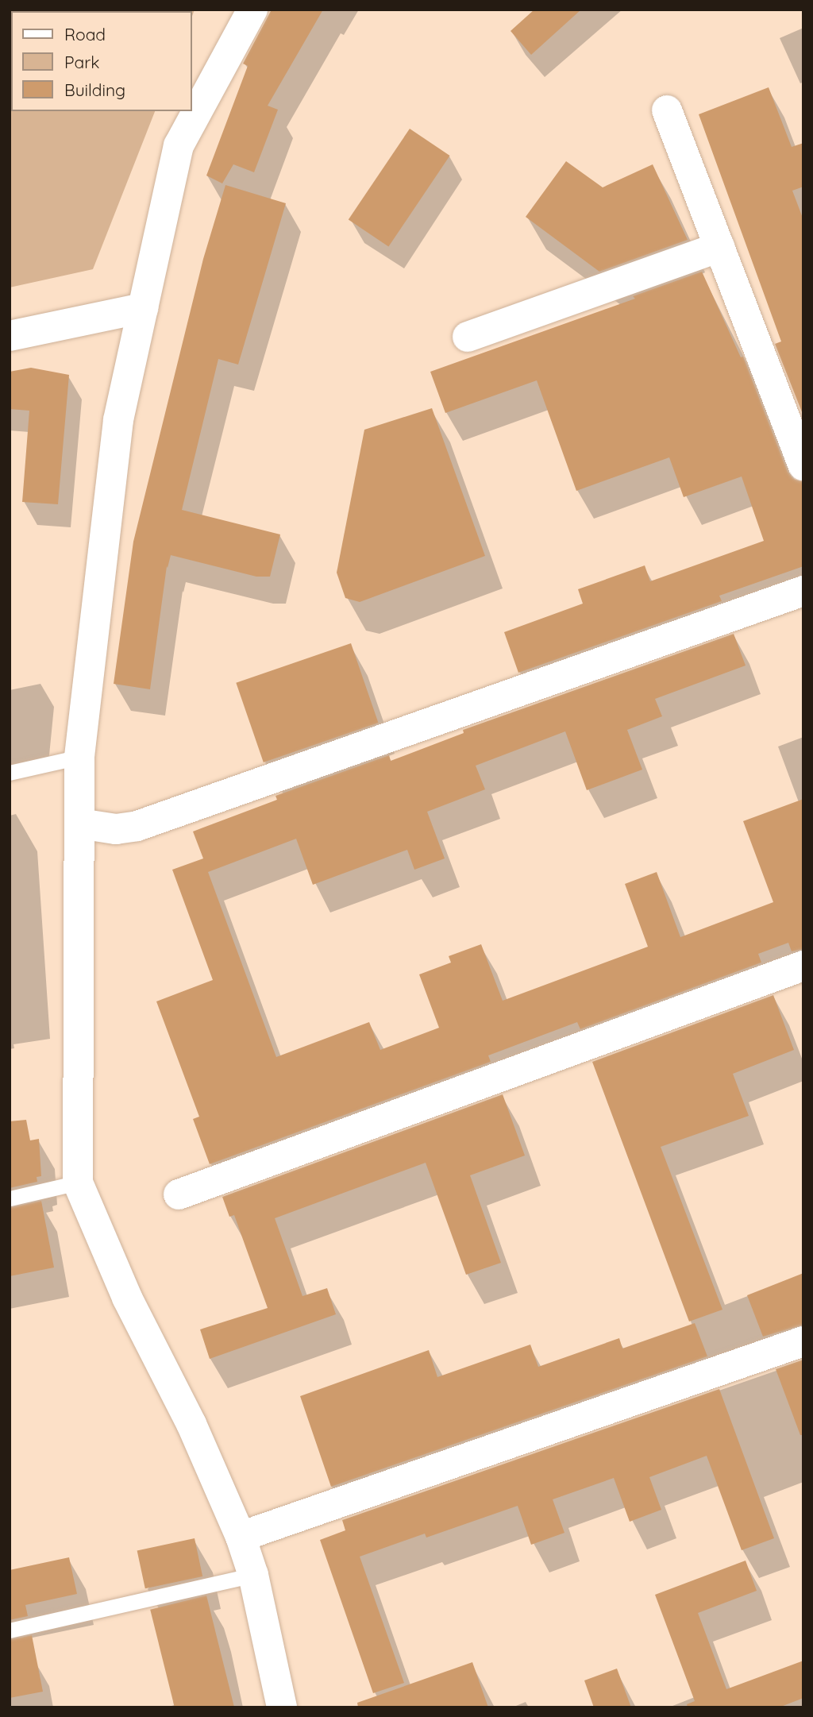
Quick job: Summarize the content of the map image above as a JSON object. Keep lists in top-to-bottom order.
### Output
{
  "legend": ["Road", "Park", "Building"]
}
